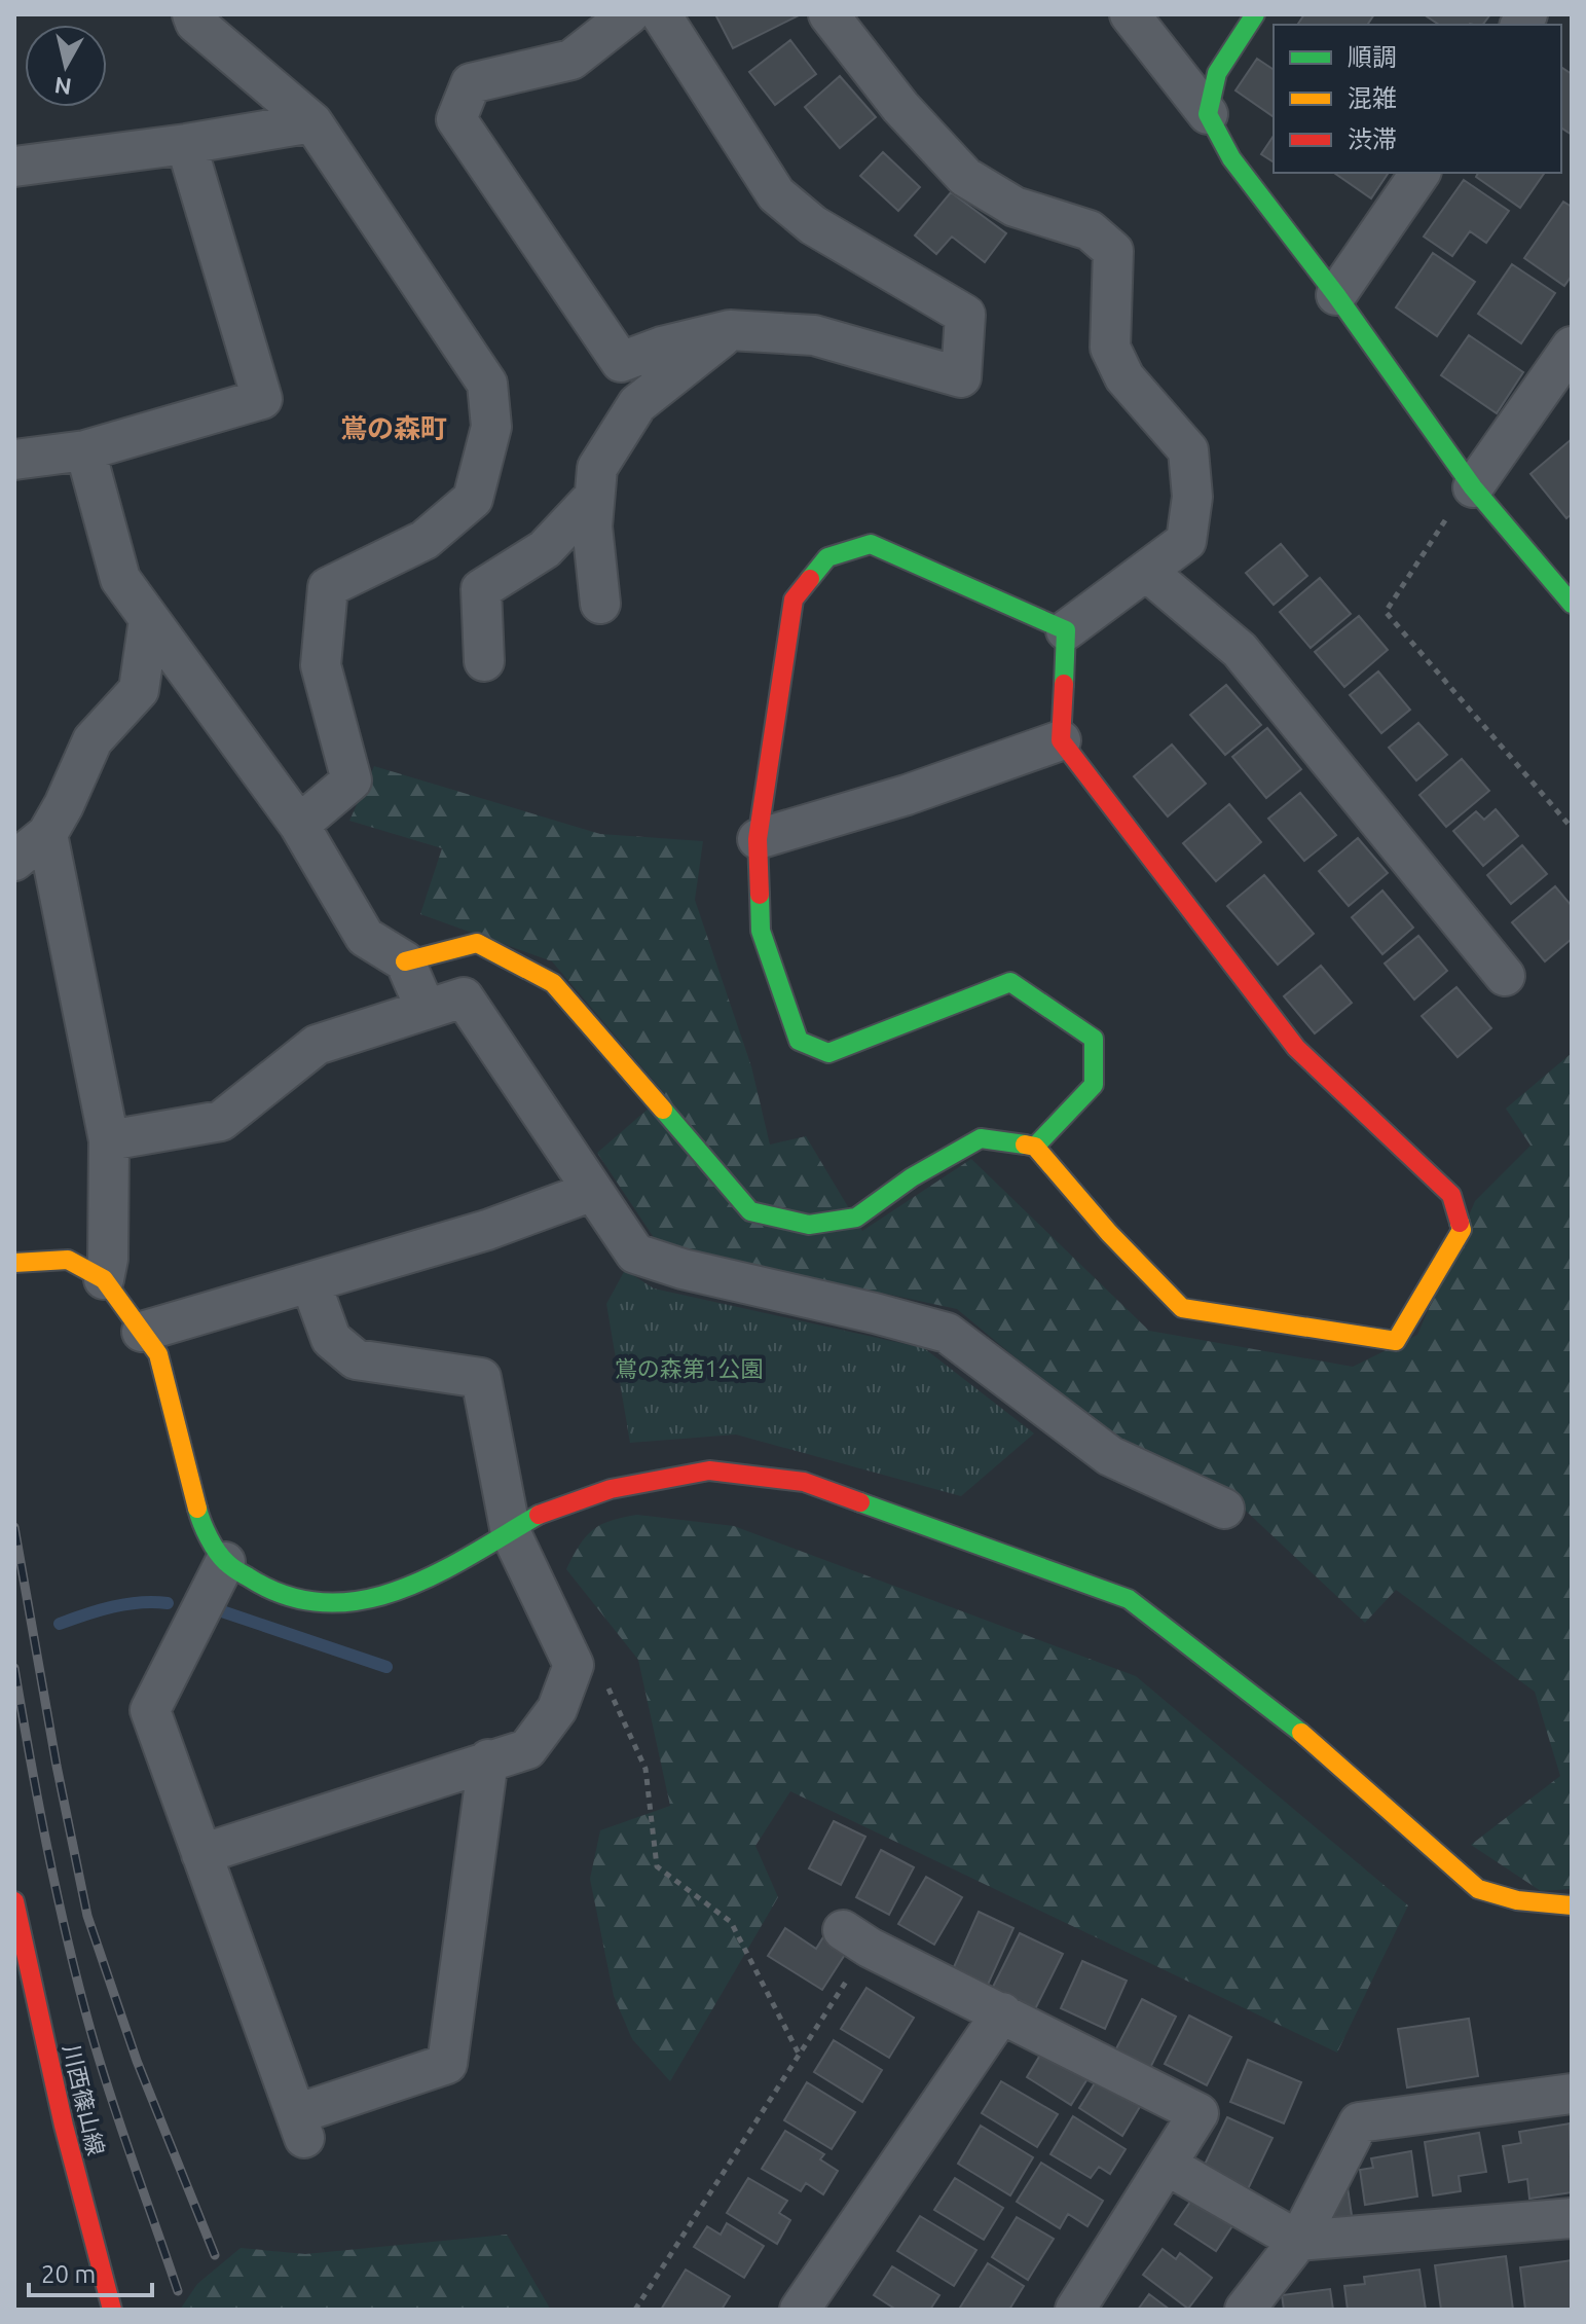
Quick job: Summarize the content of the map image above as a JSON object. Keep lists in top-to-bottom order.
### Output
{
  "streets": {
    "street": ["川西篠山線"]
  },
  "districts": ["鴬の森町"],
  "parks": ["鴬の森第1公園"],
  "legend": ["順調", "混雑", "渋滞"],
  "scale_bar": "20 m",
  "north": "bottom"
}
